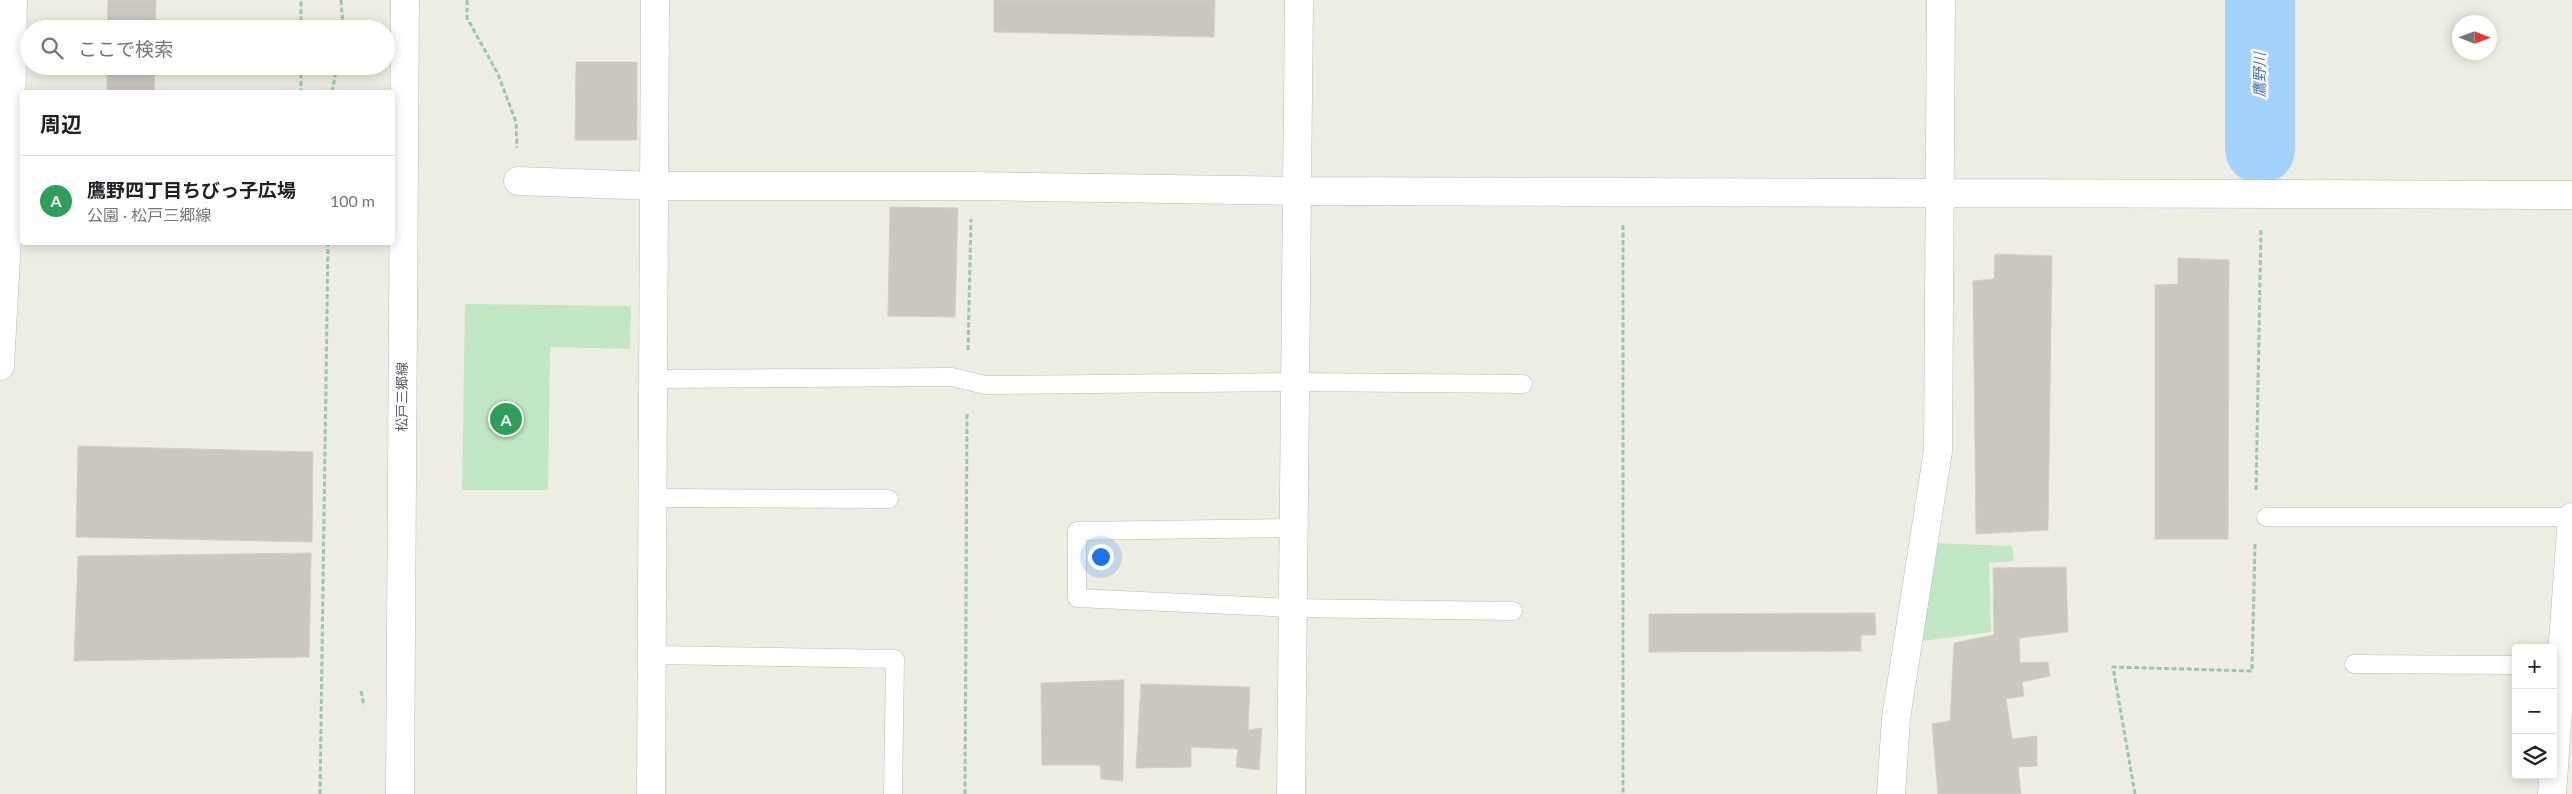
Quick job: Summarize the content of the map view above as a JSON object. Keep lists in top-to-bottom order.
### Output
{
  "streets": {
    "street": ["松戸三郷線"]
  },
  "water": ["鷹野川"],
  "north": "right",
  "page": {
    "search": "ここで検索",
    "heading": "周辺",
    "list": [
      {
        "mark": "A",
        "name": "鷹野四丁目ちびっ子広場",
        "note": "公園 · 松戸三郷線",
        "value": "100 m"
      }
    ],
    "pins": "A",
    "map_buttons": ["+", "−"]
  }
}
